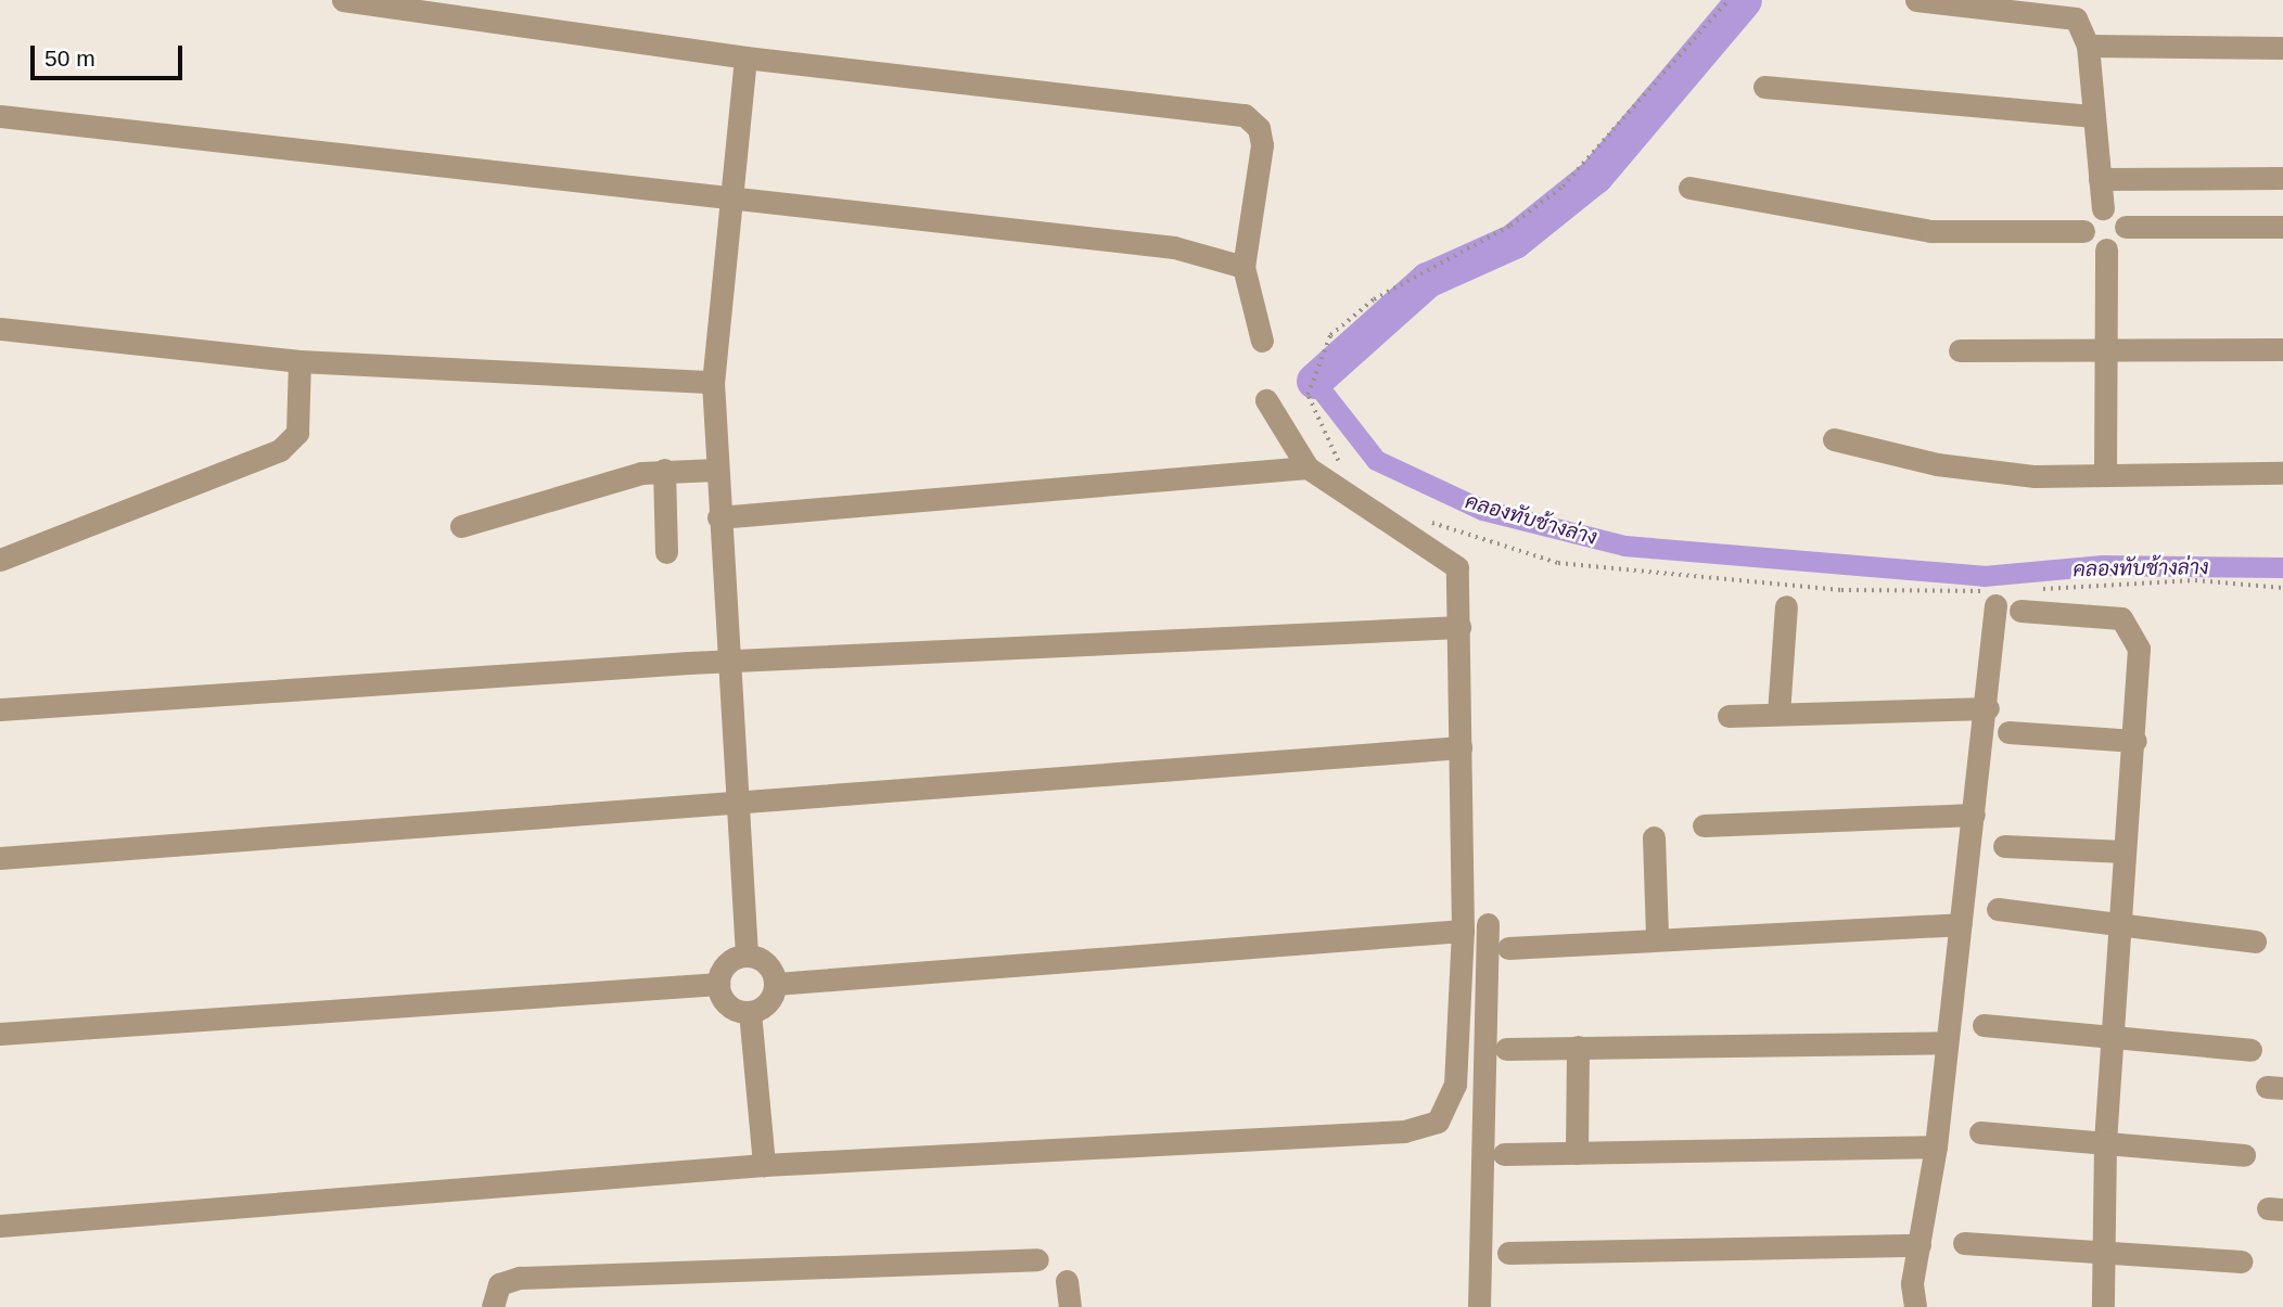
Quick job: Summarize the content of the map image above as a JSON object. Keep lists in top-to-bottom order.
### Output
{
  "water": ["คลองทับช้างล่าง"],
  "scale_bar": "50 m"
}
